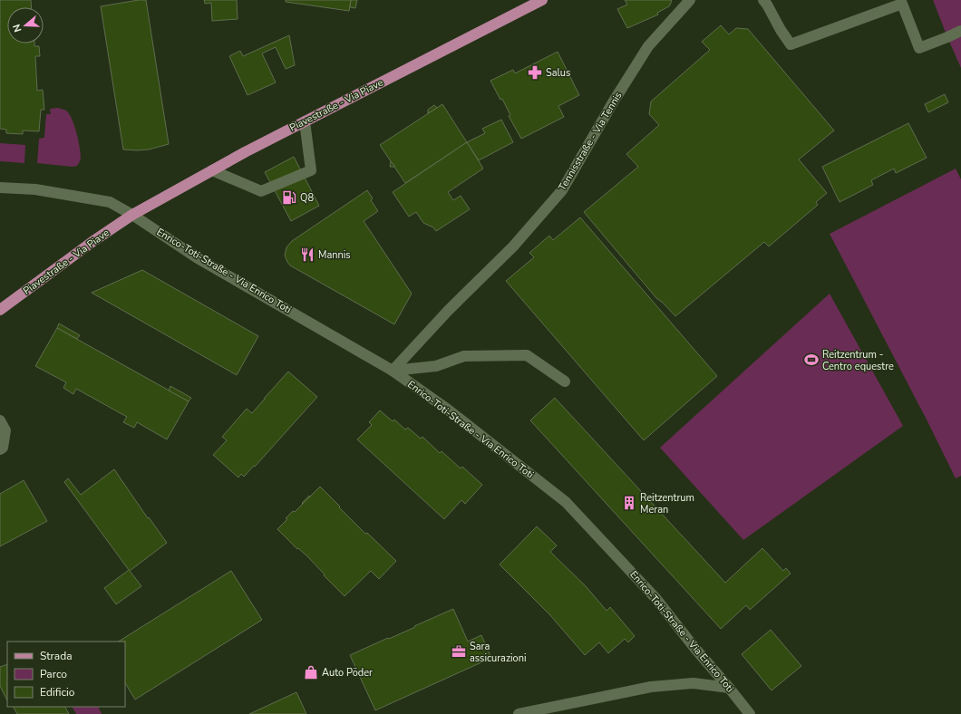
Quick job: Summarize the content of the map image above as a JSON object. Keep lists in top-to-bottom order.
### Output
{
  "streets": {
    "main road": ["Piavestraße - Via Piave"],
    "street": ["Tennisstraße - Via Tennis", "Enrico-Toti-Straße - Via Enrico Toti"]
  },
  "crossings": [
    ["Piavestraße - Via Piave", "Enrico-Toti-Straße - Via Enrico Toti"],
    ["Tennisstraße - Via Tennis", "Enrico-Toti-Straße - Via Enrico Toti"]
  ],
  "places": {
    "pharmacy": ["Salus"],
    "fuel station": ["Q8"],
    "restaurant": ["Mannis"],
    "sports": ["Reitzentrum - Centro equestre"],
    "building": ["Reitzentrum Meran"],
    "office": ["Sara assicurazioni"],
    "shop": ["Auto Pöder"]
  },
  "legend": ["Strada", "Parco", "Edificio"],
  "north": "left"
}
